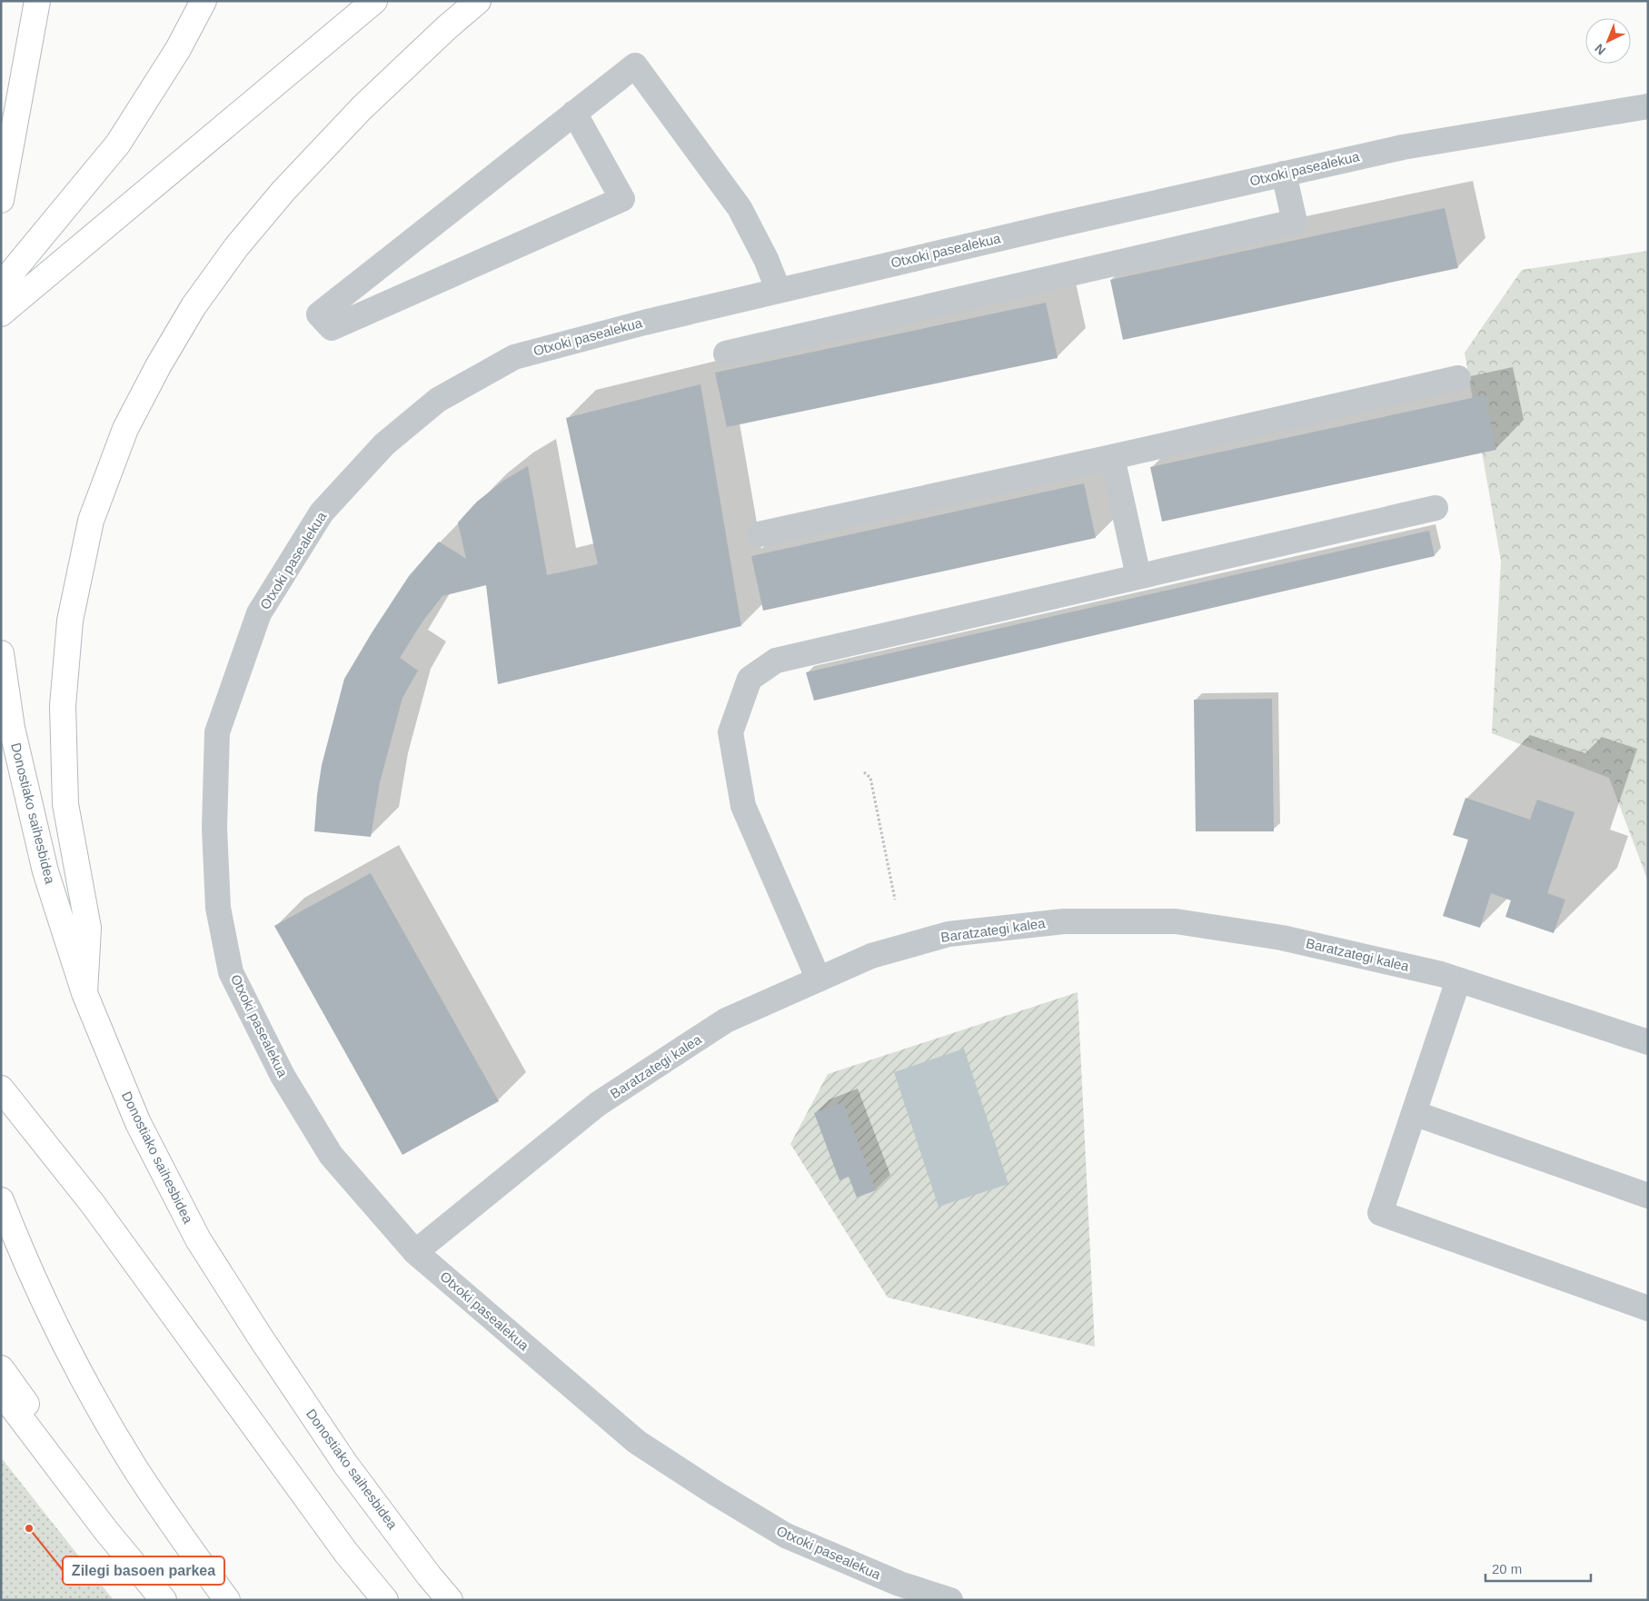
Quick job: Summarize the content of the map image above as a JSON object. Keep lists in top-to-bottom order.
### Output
{
  "streets": {
    "highway": ["Donostiako saihesbidea"],
    "street": ["Otxoki pasealekua", "Baratzategi kalea"]
  },
  "crossings": [
    ["Otxoki pasealekua", "Baratzategi kalea"]
  ],
  "places": ["Zilegi basoen parkea"],
  "scale_bar": "20 m",
  "north": "bottom left"
}
